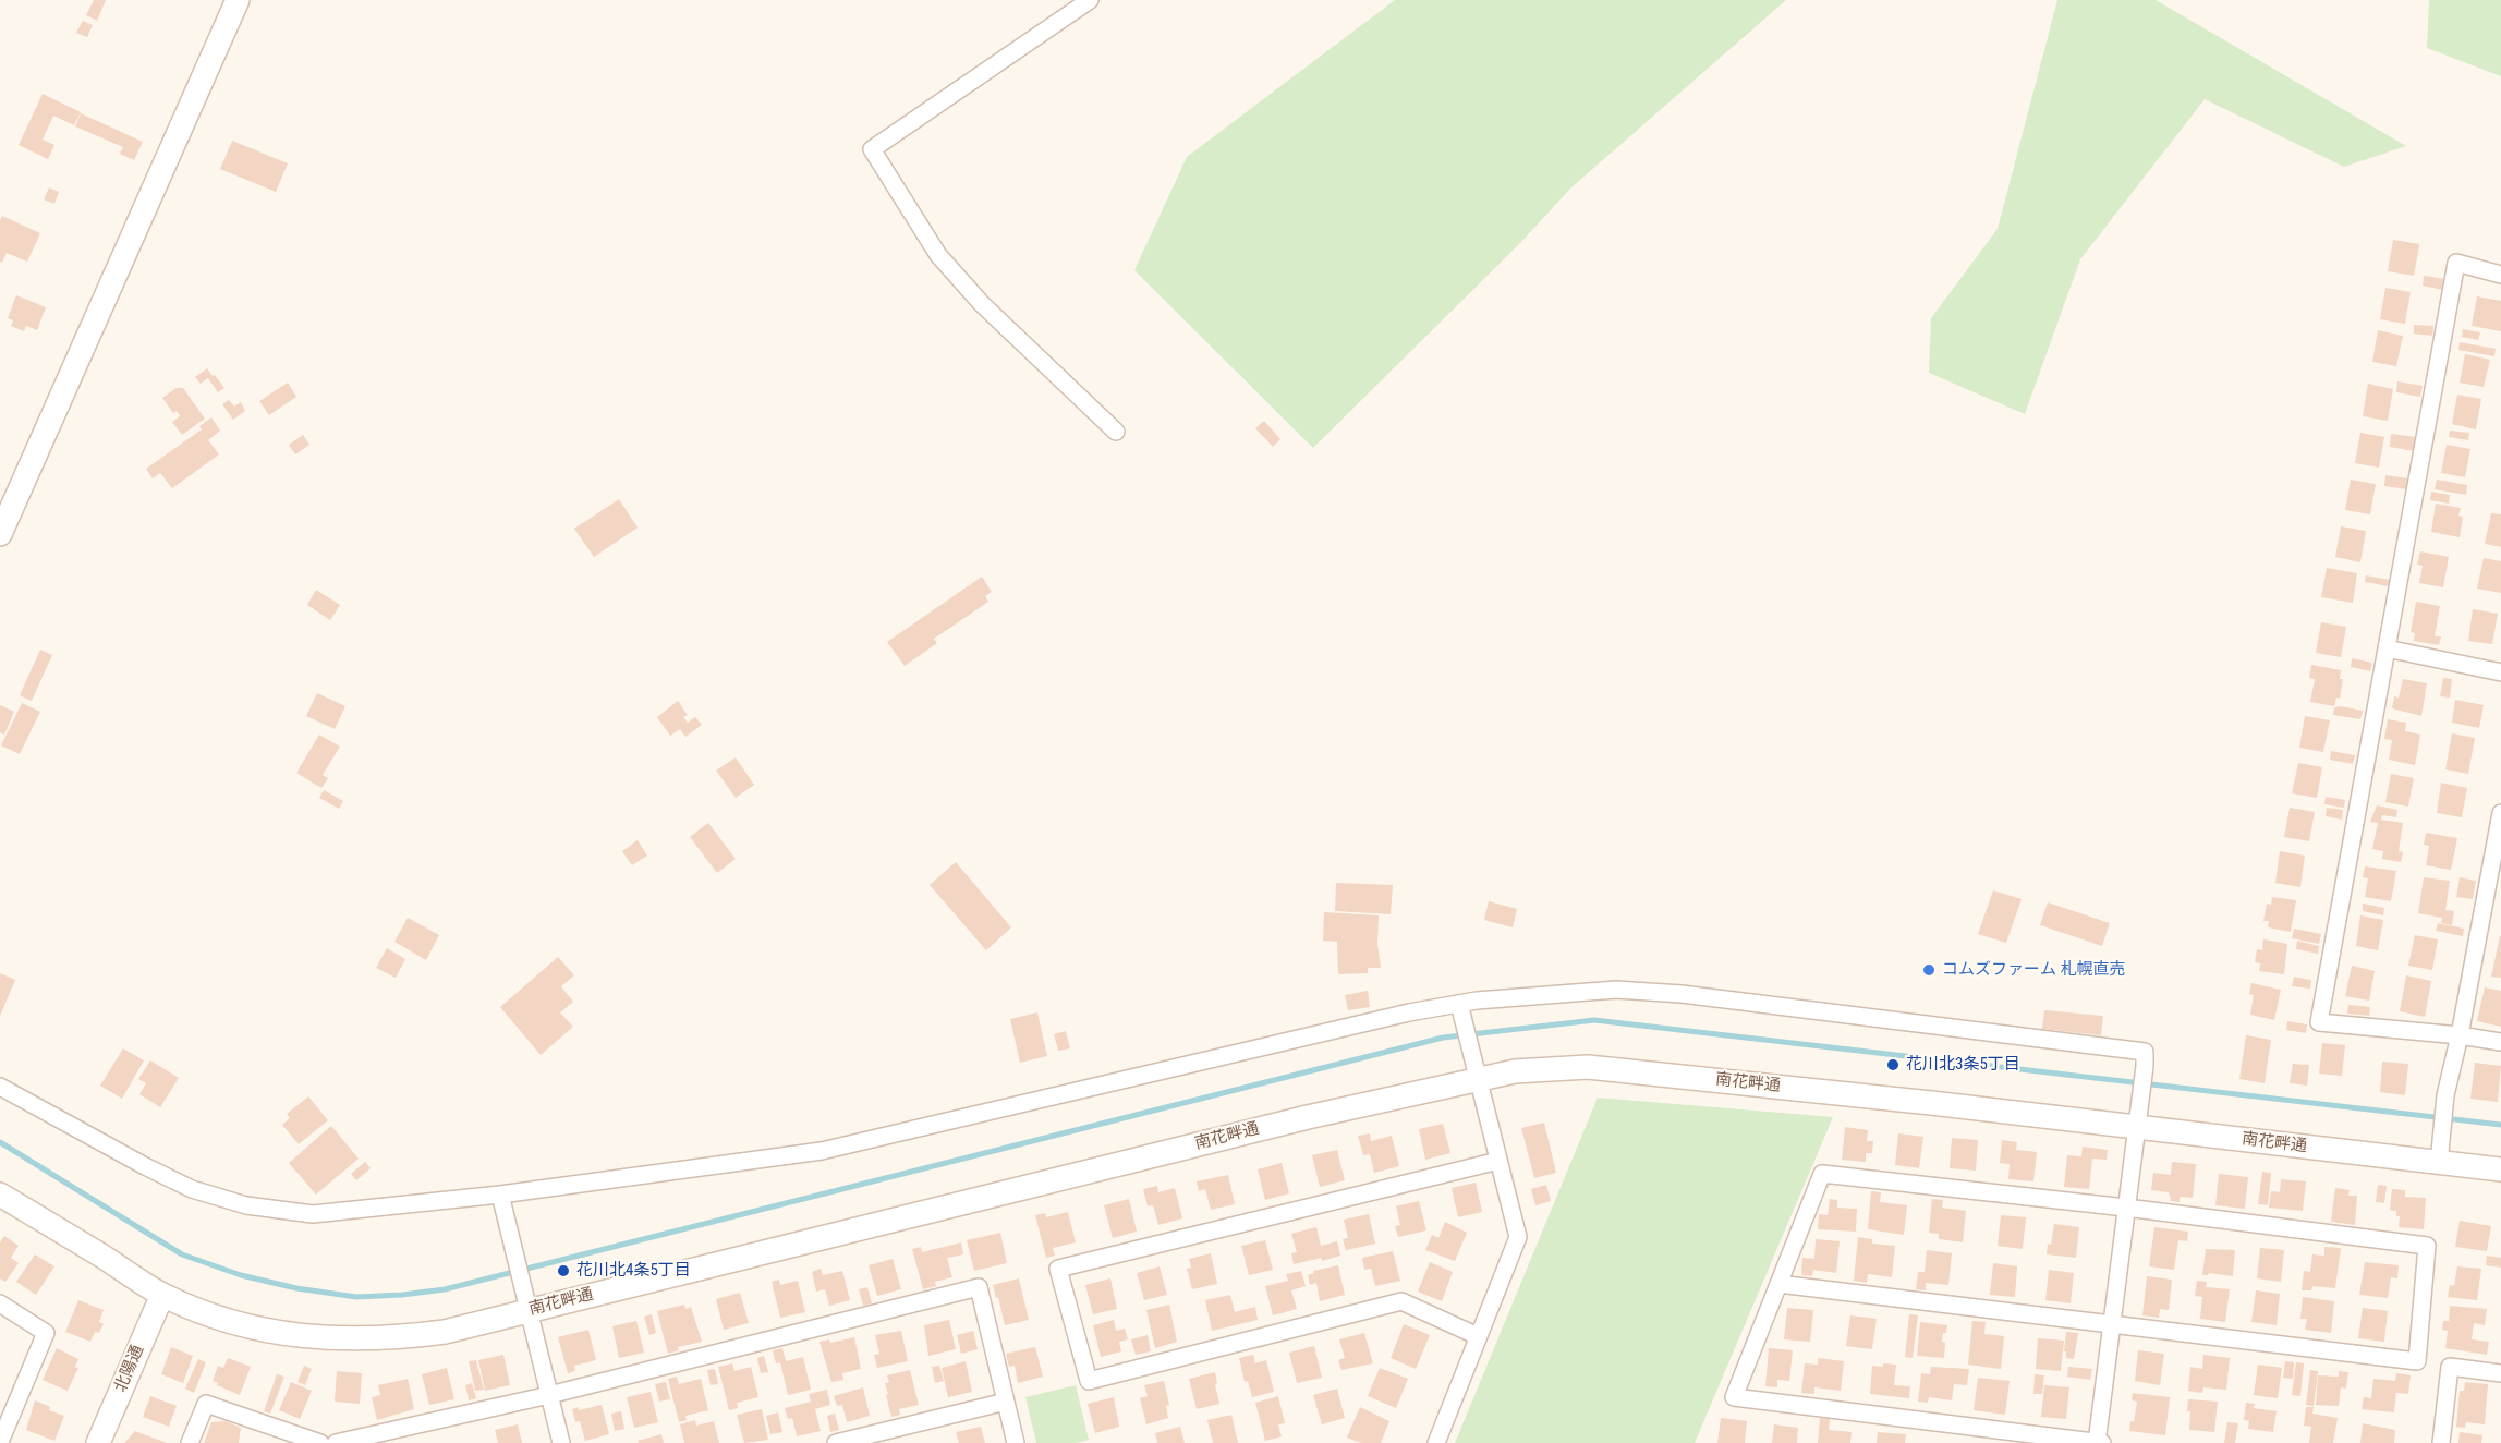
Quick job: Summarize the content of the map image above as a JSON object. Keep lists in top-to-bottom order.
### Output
{
  "streets": {
    "street": ["南花畔通", "北陽通"]
  },
  "crossings": [
    ["南花畔通", "北陽通"]
  ],
  "places": ["コムズファーム 札幌直売", "花川北3条5丁目", "花川北4条5丁目"]
}
